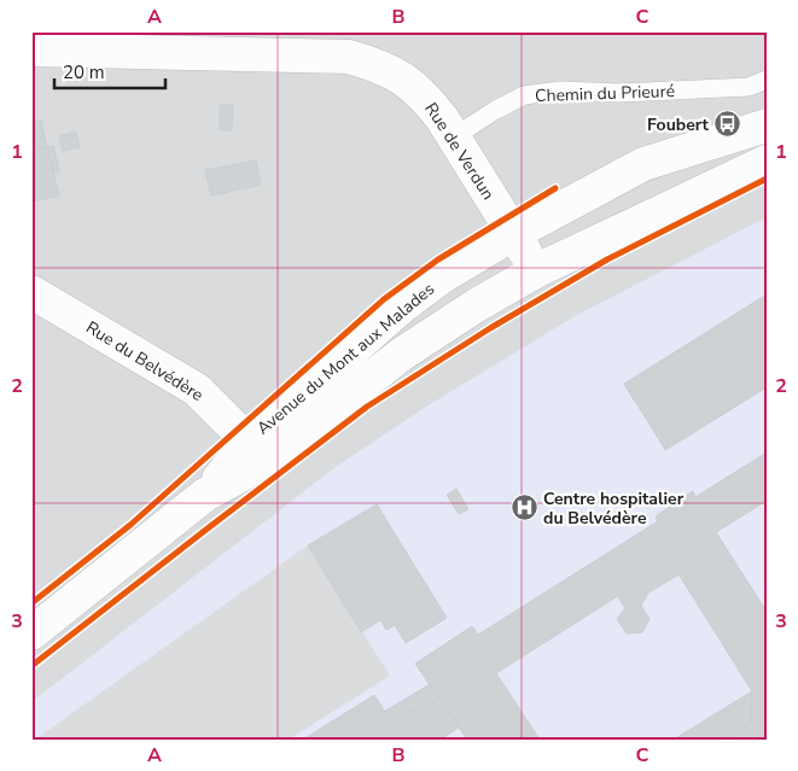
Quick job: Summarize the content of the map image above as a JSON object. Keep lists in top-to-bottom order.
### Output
{
  "streets": {
    "street": ["Rue de Verdun", "Avenue du Mont aux Malades", "Rue du Belvédère"],
    "lane": ["Chemin du Prieuré"]
  },
  "crossings": [
    ["Chemin du Prieuré", "Rue de Verdun"],
    ["Rue de Verdun", "Avenue du Mont aux Malades"],
    ["Avenue du Mont aux Malades", "Rue du Belvédère"]
  ],
  "places": {
    "bus stop": ["Foubert"],
    "hospital": ["Centre hospitalier du Belvédère"]
  },
  "scale_bar": "20 m",
  "grid": {
    "columns": ["A", "B", "C"],
    "rows": ["1", "2", "3"]
  }
}
